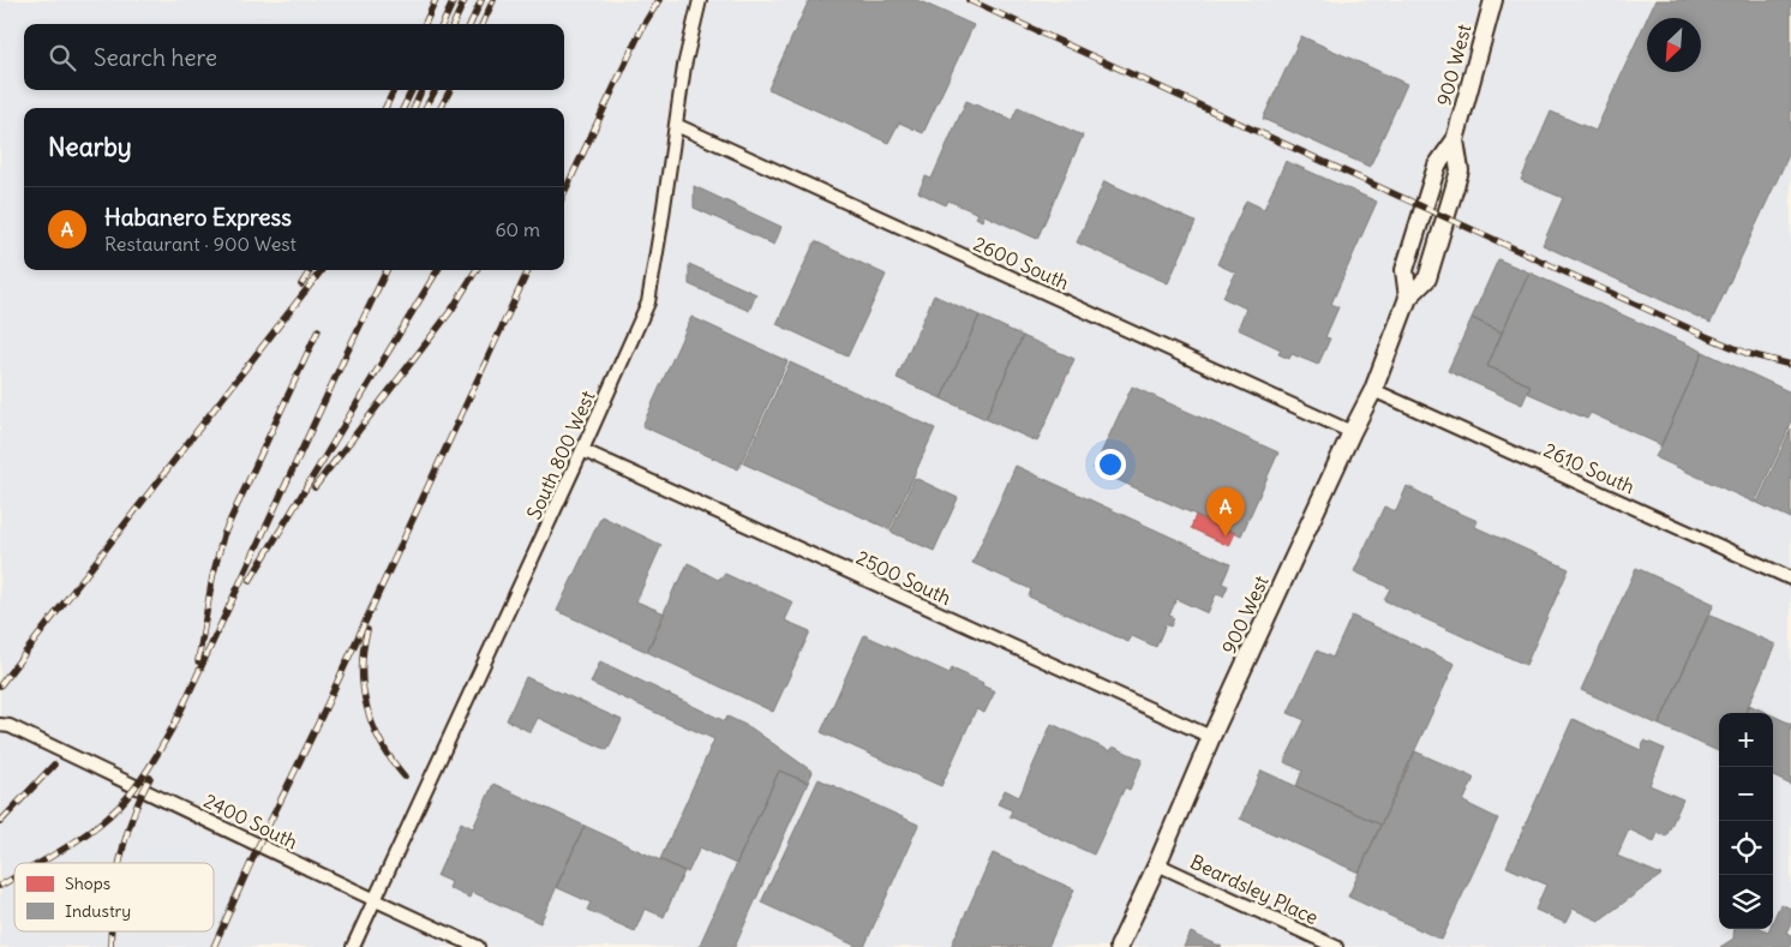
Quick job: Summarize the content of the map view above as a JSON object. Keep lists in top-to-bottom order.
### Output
{
  "streets": {
    "main road": ["900 West"],
    "street": [
      "2600 South",
      "South 800 West",
      "2610 South",
      "2500 South",
      "2400 South",
      "Beardsley Place"
    ]
  },
  "crossings": [
    ["900 West", "2600 South"],
    ["900 West", "2610 South"],
    ["900 West", "2500 South"],
    ["900 West", "Beardsley Place"],
    ["2600 South", "South 800 West"],
    ["South 800 West", "2500 South"],
    ["South 800 West", "2400 South"]
  ],
  "legend": ["Shops", "Industry"],
  "north": "bottom left",
  "page": {
    "search": "Search here",
    "heading": "Nearby",
    "list": [
      {
        "mark": "A",
        "name": "Habanero Express",
        "note": "Restaurant · 900 West",
        "value": "60 m"
      }
    ],
    "pins": "A",
    "map_buttons": ["+", "−"]
  }
}
